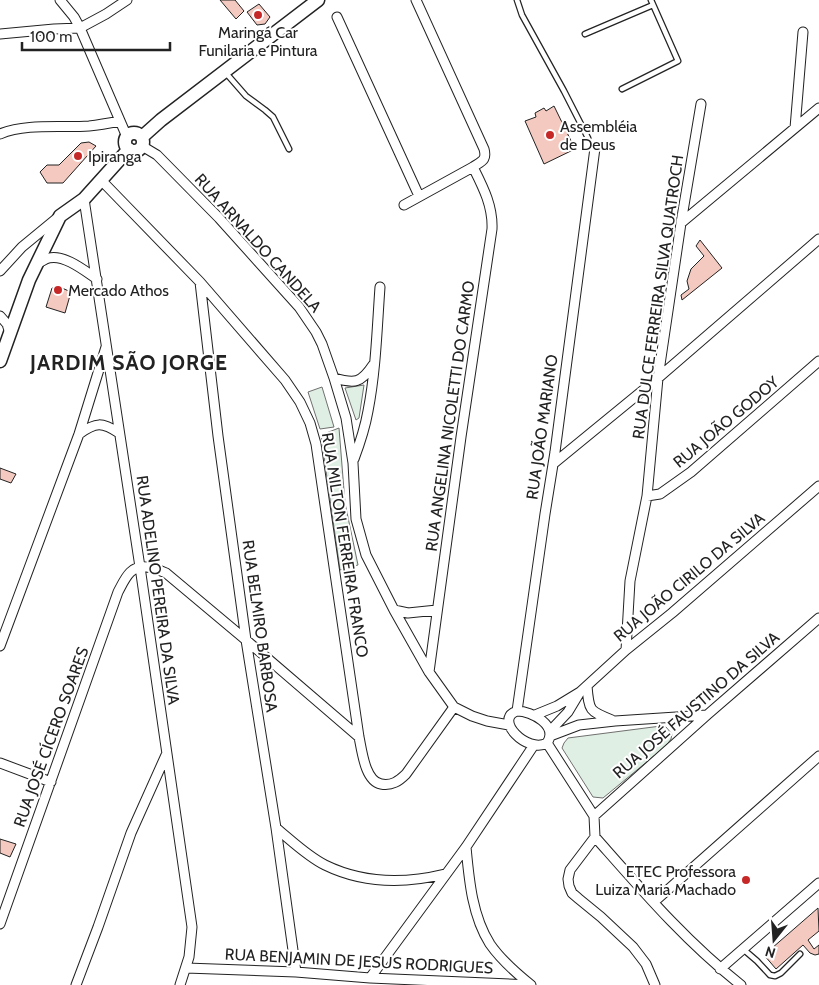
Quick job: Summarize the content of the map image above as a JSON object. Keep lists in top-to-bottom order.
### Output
{
  "streets": {
    "street": [
      "RUA ARNALDO CANDELA",
      "RUA DULCE FERREIRA SILVA QUATROCH",
      "RUA ANGELINA NICOLETTI DO CARMO",
      "RUA JOÃO GODOY",
      "RUA JOÃO MARIANO",
      "RUA MILTON FERREIRA FRANCO",
      "RUA JOÃO CIRILO DA SILVA",
      "RUA ADELINO PEREIRA DA SILVA",
      "RUA BELMIRO BARBOSA",
      "RUA JOSÉ FAUSTINO DA SILVA",
      "RUA JOSÉ CÍCERO SOARES",
      "RUA BENJAMIN DE JESUS RODRIGUES"
    ]
  },
  "crossings": [
    ["RUA ARNALDO CANDELA", "RUA ANGELINA NICOLETTI DO CARMO"],
    ["RUA ARNALDO CANDELA", "RUA JOÃO MARIANO"],
    ["RUA ARNALDO CANDELA", "RUA MILTON FERREIRA FRANCO"],
    ["RUA ARNALDO CANDELA", "RUA JOÃO CIRILO DA SILVA"],
    ["RUA DULCE FERREIRA SILVA QUATROCH", "RUA JOÃO GODOY"],
    ["RUA DULCE FERREIRA SILVA QUATROCH", "RUA JOÃO CIRILO DA SILVA"],
    ["RUA JOÃO MARIANO", "RUA JOÃO CIRILO DA SILVA"],
    ["RUA MILTON FERREIRA FRANCO", "RUA BELMIRO BARBOSA"],
    ["RUA ADELINO PEREIRA DA SILVA", "RUA JOSÉ CÍCERO SOARES"],
    ["RUA ADELINO PEREIRA DA SILVA", "RUA BENJAMIN DE JESUS RODRIGUES"],
    ["RUA BELMIRO BARBOSA", "RUA BENJAMIN DE JESUS RODRIGUES"]
  ],
  "districts": ["JARDIM SÃO JORGE"],
  "places": [
    "Maringá Car Funilaria e Pintura",
    "Assembléia de Deus",
    "Ipiranga",
    "Mercado Athos",
    "ETEC Professora Luiza Maria Machado"
  ],
  "scale_bar": "100 m",
  "north": "bottom"
}
